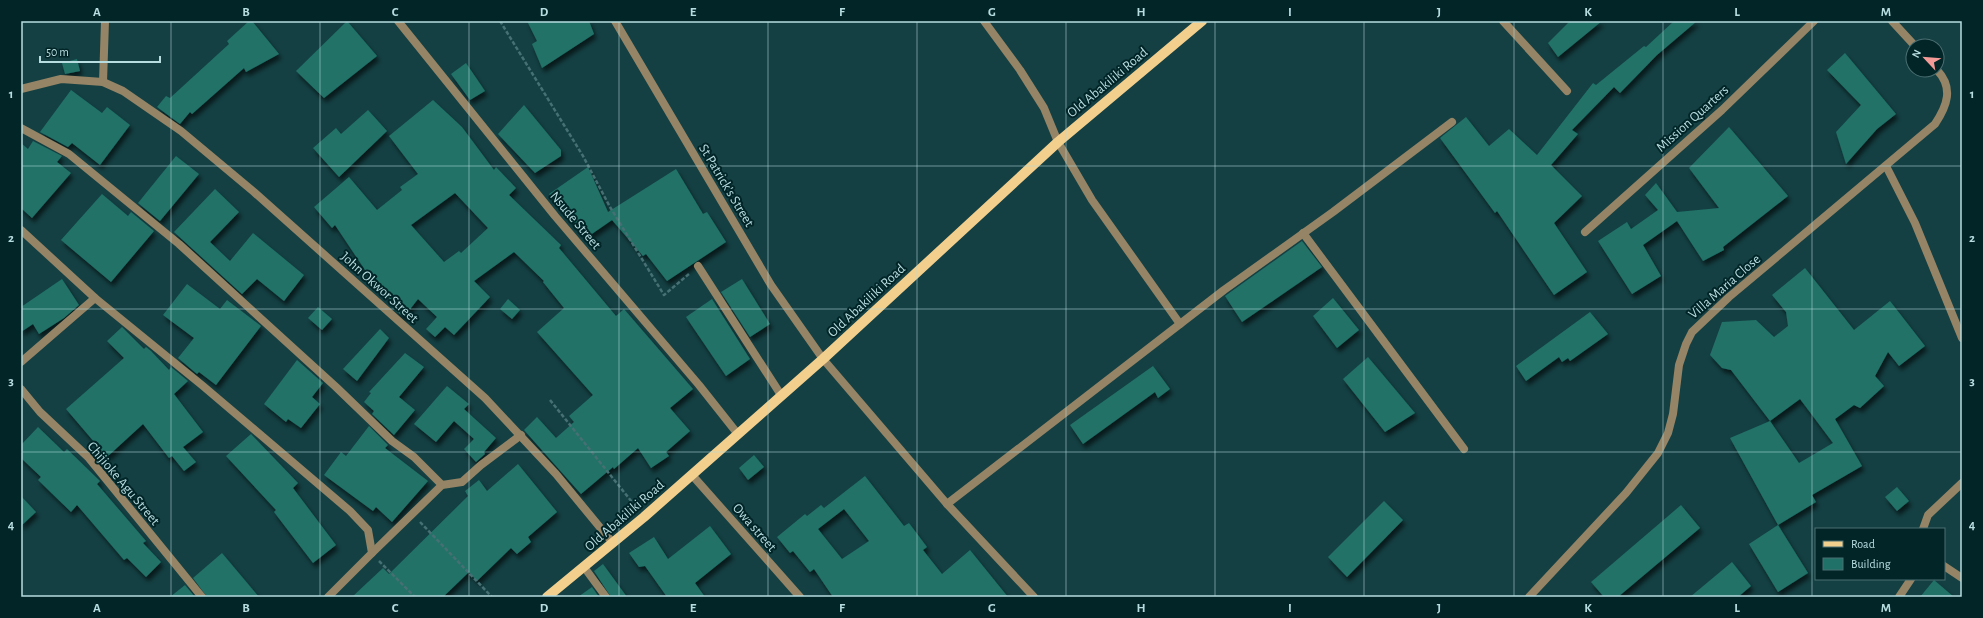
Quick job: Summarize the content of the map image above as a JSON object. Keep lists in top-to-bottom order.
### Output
{
  "streets": {
    "main road": ["Old Abakiliki Road"],
    "street": [
      "Mission Quarters",
      "St Patrick's Street",
      "Nsude Street",
      "Villa Maria Close",
      "John Okwor Street",
      "Chijioke Agu Street",
      "Owa street"
    ]
  },
  "crossings": [
    ["Old Abakiliki Road", "St Patrick's Street"],
    ["Old Abakiliki Road", "Nsude Street"],
    ["Old Abakiliki Road", "John Okwor Street"],
    ["Old Abakiliki Road", "Owa street"]
  ],
  "legend": ["Road", "Building"],
  "scale_bar": "50 m",
  "north": "top left",
  "grid": {
    "columns": [
      "A",
      "B",
      "C",
      "D",
      "E",
      "F",
      "G",
      "H",
      "I",
      "J",
      "K",
      "L",
      "M"
    ],
    "rows": [
      "1",
      "2",
      "3",
      "4"
    ]
  }
}
